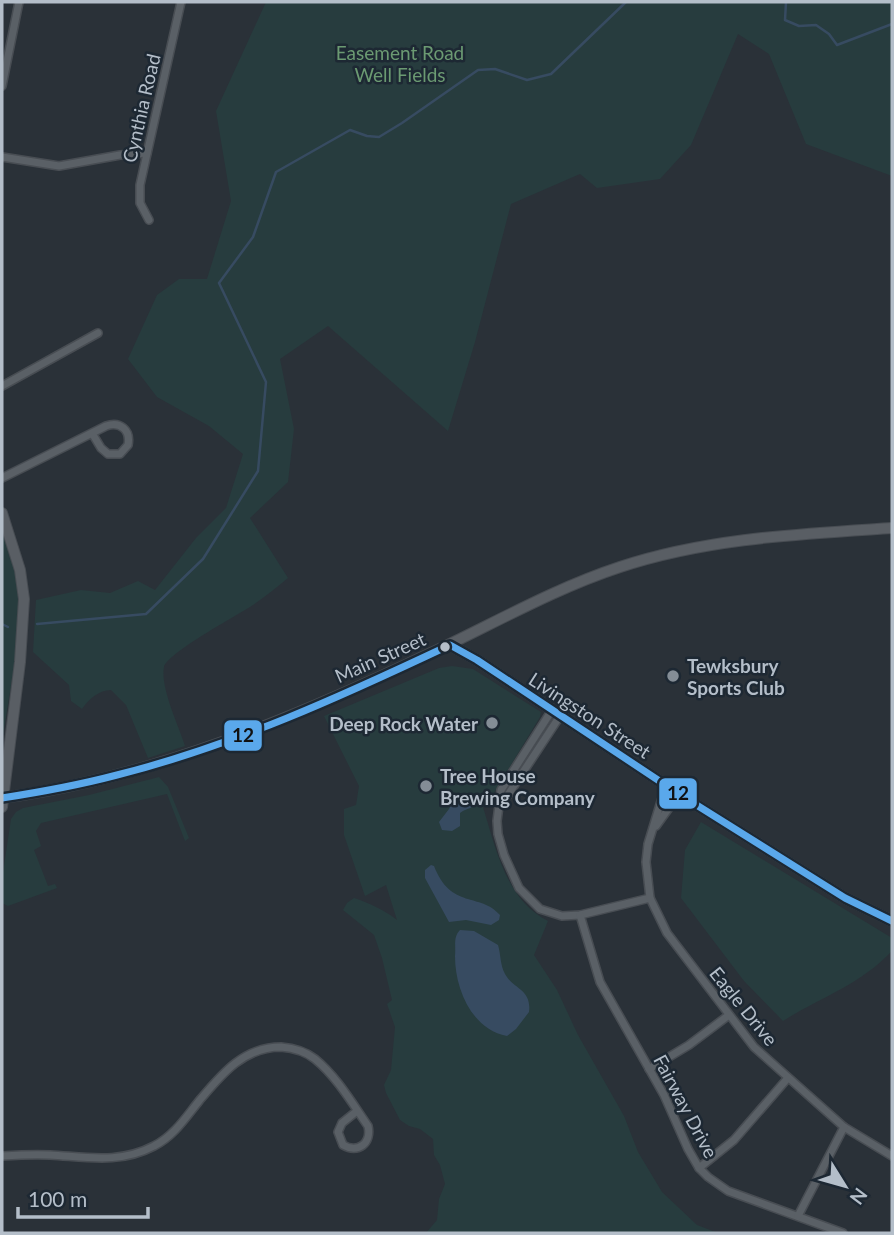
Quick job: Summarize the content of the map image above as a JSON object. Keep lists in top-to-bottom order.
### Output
{
  "streets": {
    "main road": ["Main Street", "Livingston Street"],
    "street": ["Cynthia Road", "Eagle Drive", "Fairway Drive"]
  },
  "crossings": [
    ["Main Street", "Livingston Street"],
    ["Livingston Street", "Eagle Drive"]
  ],
  "parks": ["Easement Road Well Fields"],
  "places": ["Tewksbury Sports Club", "Deep Rock Water", "Tree House Brewing Company"],
  "lines": ["transit line 12"],
  "scale_bar": "100 m",
  "north": "bottom right"
}
